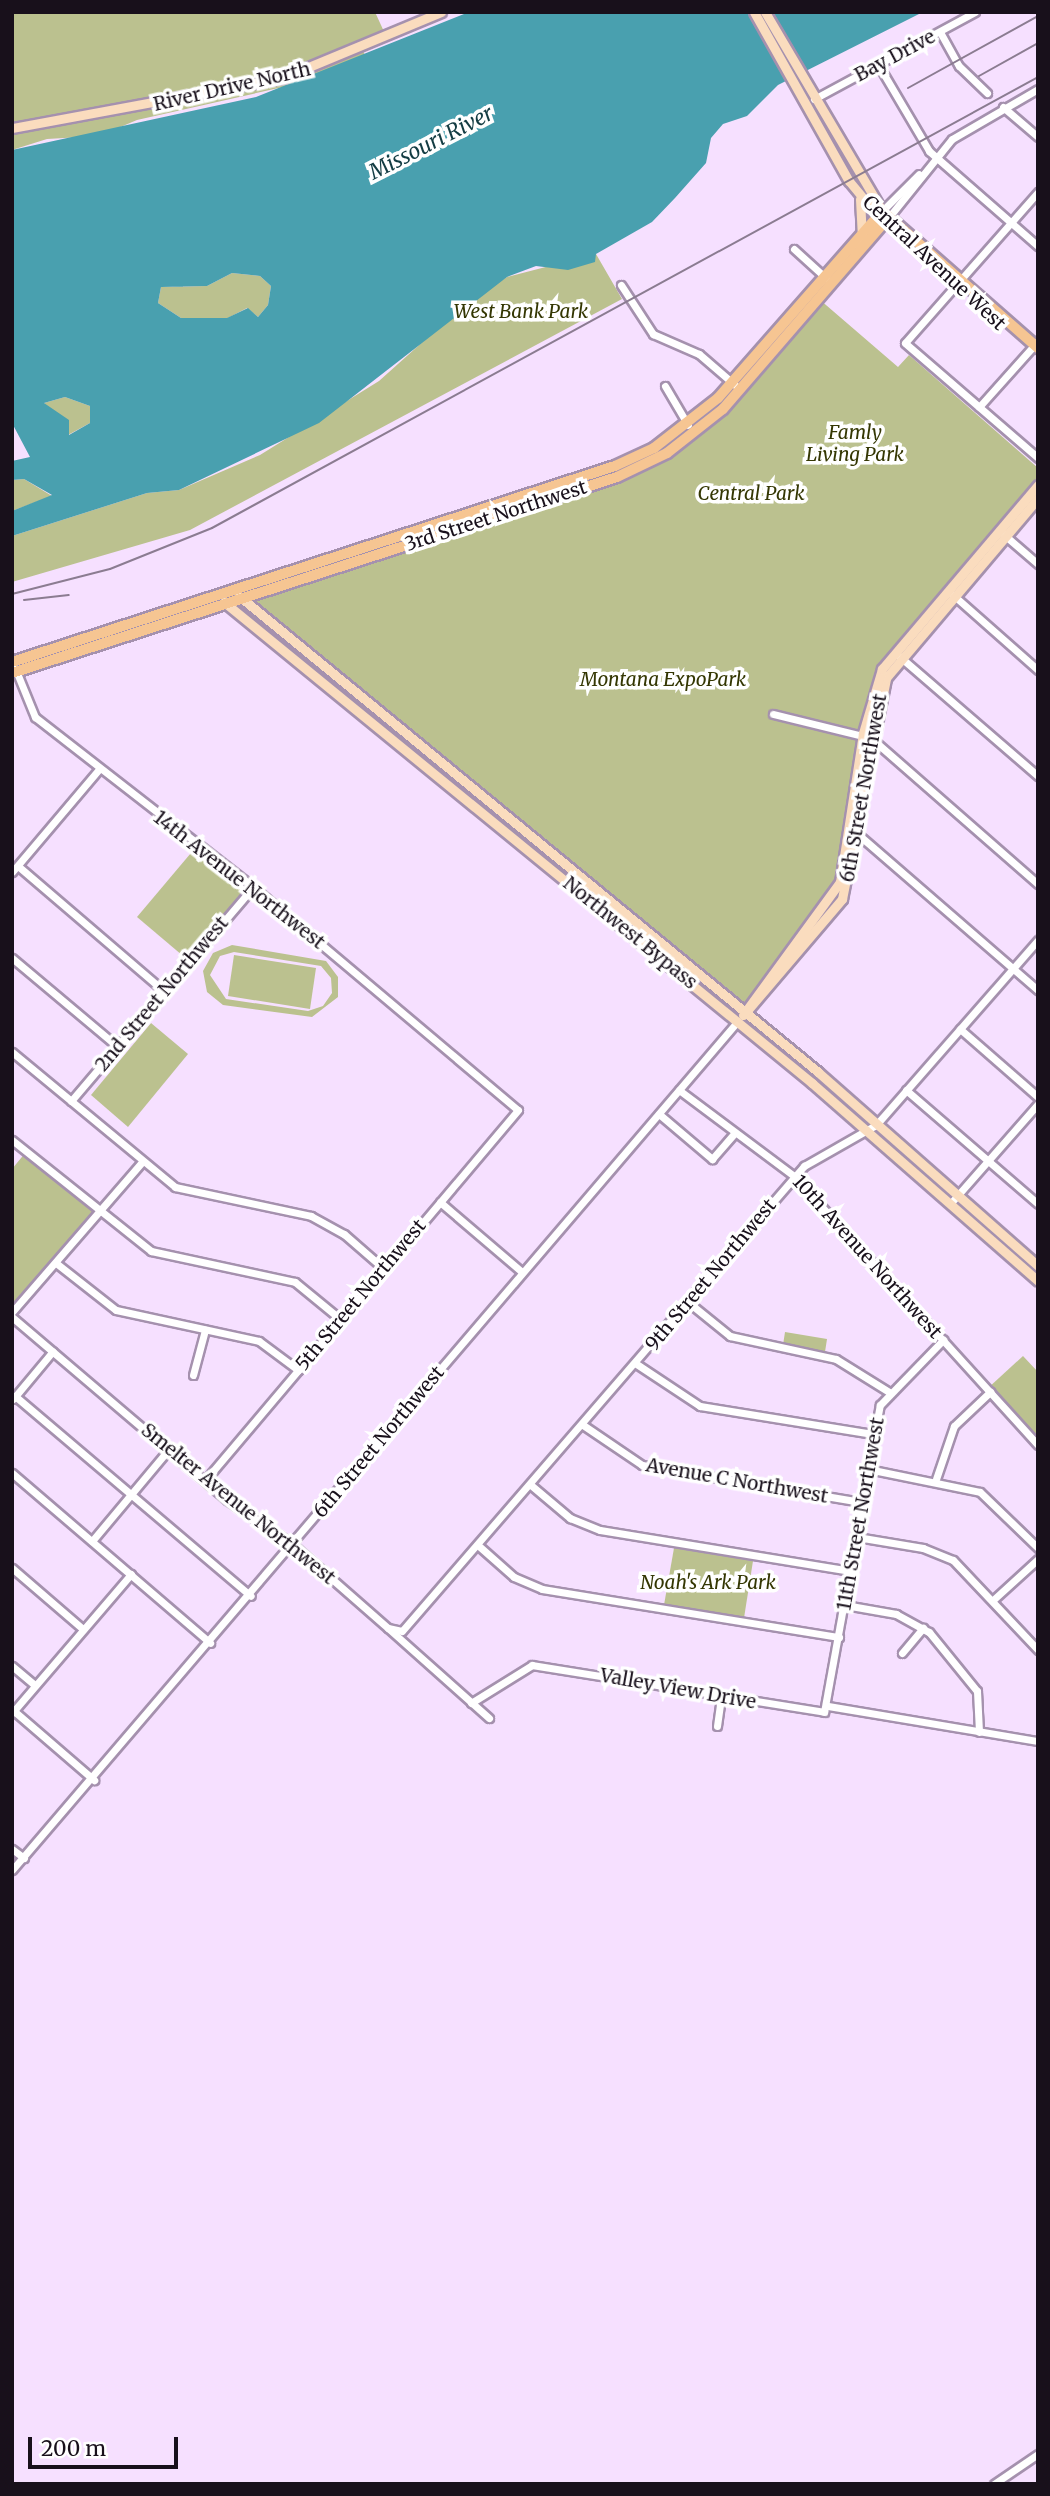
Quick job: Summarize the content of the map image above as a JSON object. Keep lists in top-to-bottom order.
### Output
{
  "streets": {
    "highway": ["Central Avenue West", "3rd Street Northwest"],
    "main road": ["River Drive North", "6th Street Northwest", "Northwest Bypass"],
    "street": [
      "Bay Drive",
      "14th Avenue Northwest",
      "2nd Street Northwest",
      "10th Avenue Northwest",
      "9th Street Northwest",
      "5th Street Northwest",
      "Avenue C Northwest",
      "Smelter Avenue Northwest",
      "11th Street Northwest",
      "Valley View Drive"
    ]
  },
  "crossings": [
    ["Bay Drive", "Central Avenue West"],
    ["Central Avenue West", "3rd Street Northwest"],
    ["3rd Street Northwest", "14th Avenue Northwest"],
    ["3rd Street Northwest", "Northwest Bypass"],
    ["6th Street Northwest", "Northwest Bypass"],
    ["6th Street Northwest", "10th Avenue Northwest"],
    ["6th Street Northwest", "Smelter Avenue Northwest"],
    ["14th Avenue Northwest", "2nd Street Northwest"],
    ["14th Avenue Northwest", "5th Street Northwest"],
    ["Northwest Bypass", "9th Street Northwest"],
    ["10th Avenue Northwest", "9th Street Northwest"],
    ["10th Avenue Northwest", "11th Street Northwest"],
    ["9th Street Northwest", "Avenue C Northwest"],
    ["9th Street Northwest", "Smelter Avenue Northwest"],
    ["5th Street Northwest", "Smelter Avenue Northwest"],
    ["Avenue C Northwest", "11th Street Northwest"],
    ["11th Street Northwest", "Valley View Drive"]
  ],
  "water": ["Missouri River"],
  "parks": [
    "West Bank Park",
    "Famly Living Park",
    "Central Park",
    "Montana ExpoPark",
    "Noah's Ark Park"
  ],
  "scale_bar": "200 m"
}
